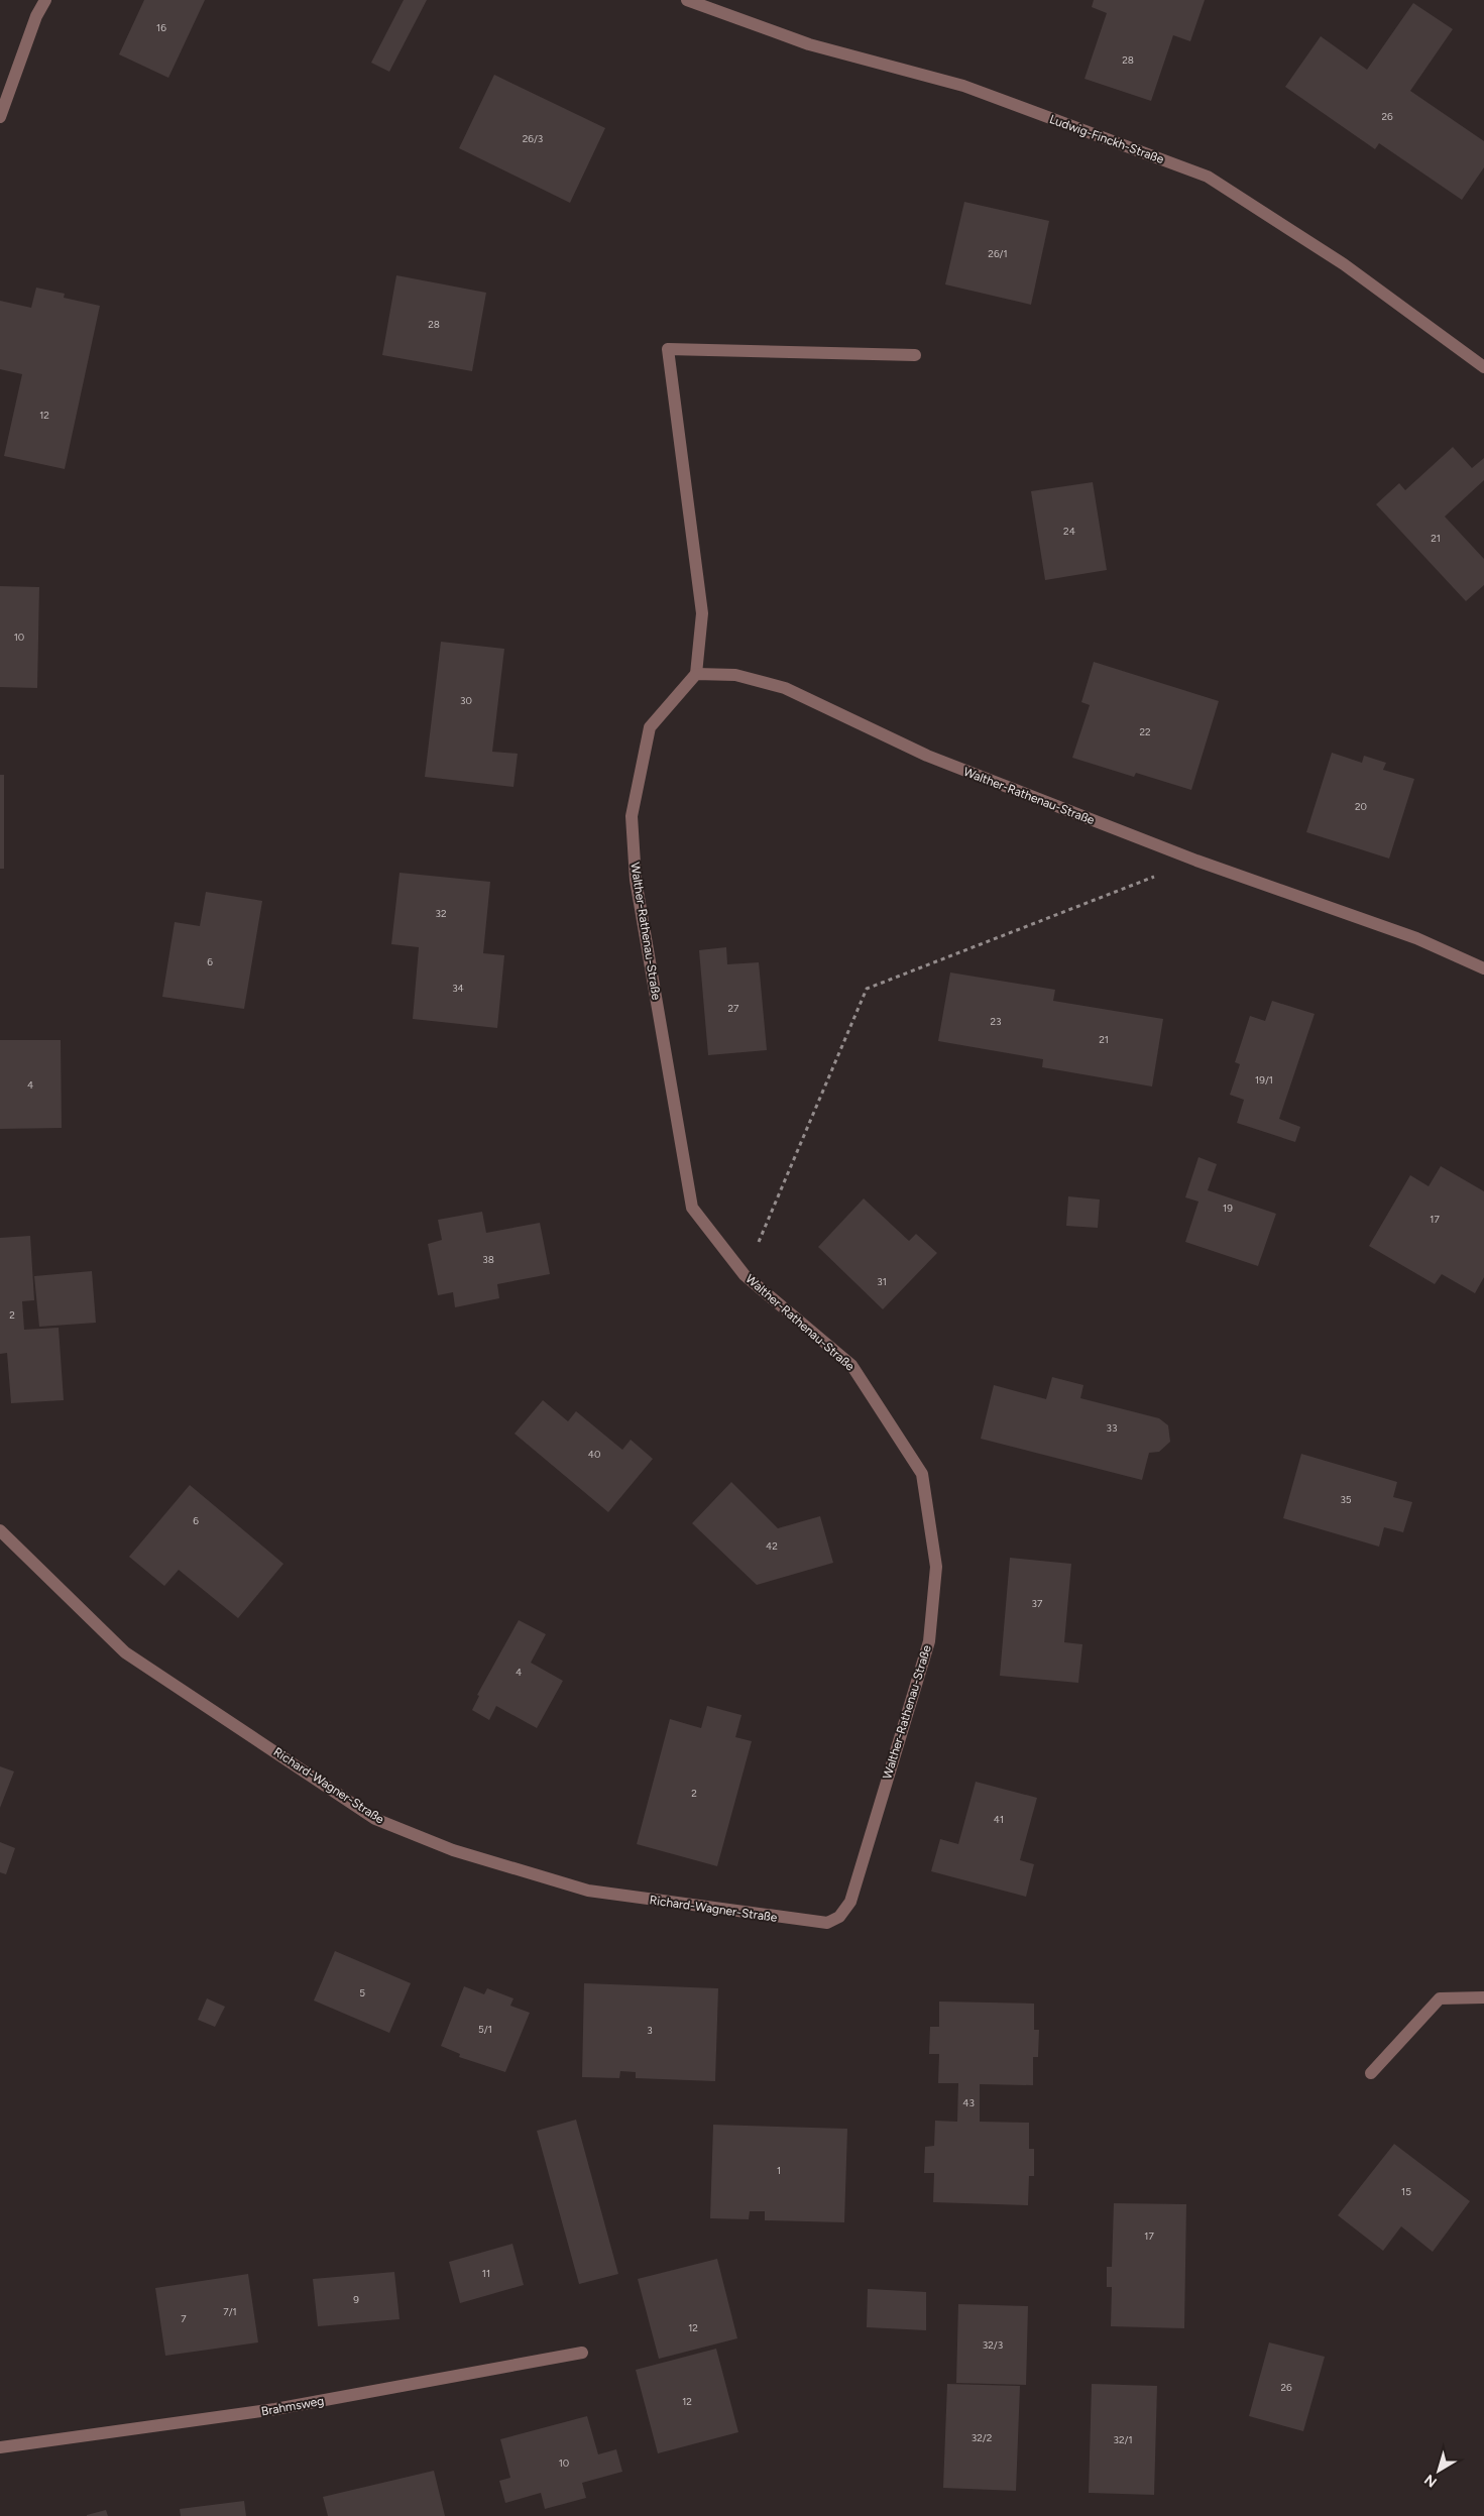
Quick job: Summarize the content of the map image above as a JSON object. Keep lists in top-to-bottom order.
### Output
{
  "streets": {
    "street": [
      "Ludwig-Finckh-Straße",
      "Walther-Rathenau-Straße",
      "Richard-Wagner-Straße",
      "Brahmsweg"
    ]
  },
  "crossings": [
    ["Walther-Rathenau-Straße", "Richard-Wagner-Straße"]
  ],
  "house_numbers": [
    "16",
    "28",
    "26",
    "26/3",
    "26/1",
    "28",
    "12",
    "24",
    "21",
    "10",
    "30",
    "22",
    "20",
    "32",
    "6",
    "34",
    "27",
    "23",
    "21",
    "19/1",
    "4",
    "19",
    "17",
    "38",
    "31",
    "2",
    "33",
    "40",
    "35",
    "6",
    "42",
    "37",
    "4",
    "2",
    "41",
    "5",
    "5/1",
    "3",
    "43",
    "1",
    "15",
    "17",
    "11",
    "9",
    "7/1",
    "7",
    "12",
    "32/3",
    "26",
    "12",
    "32/2",
    "32/1",
    "10"
  ],
  "north": "bottom left"
}
